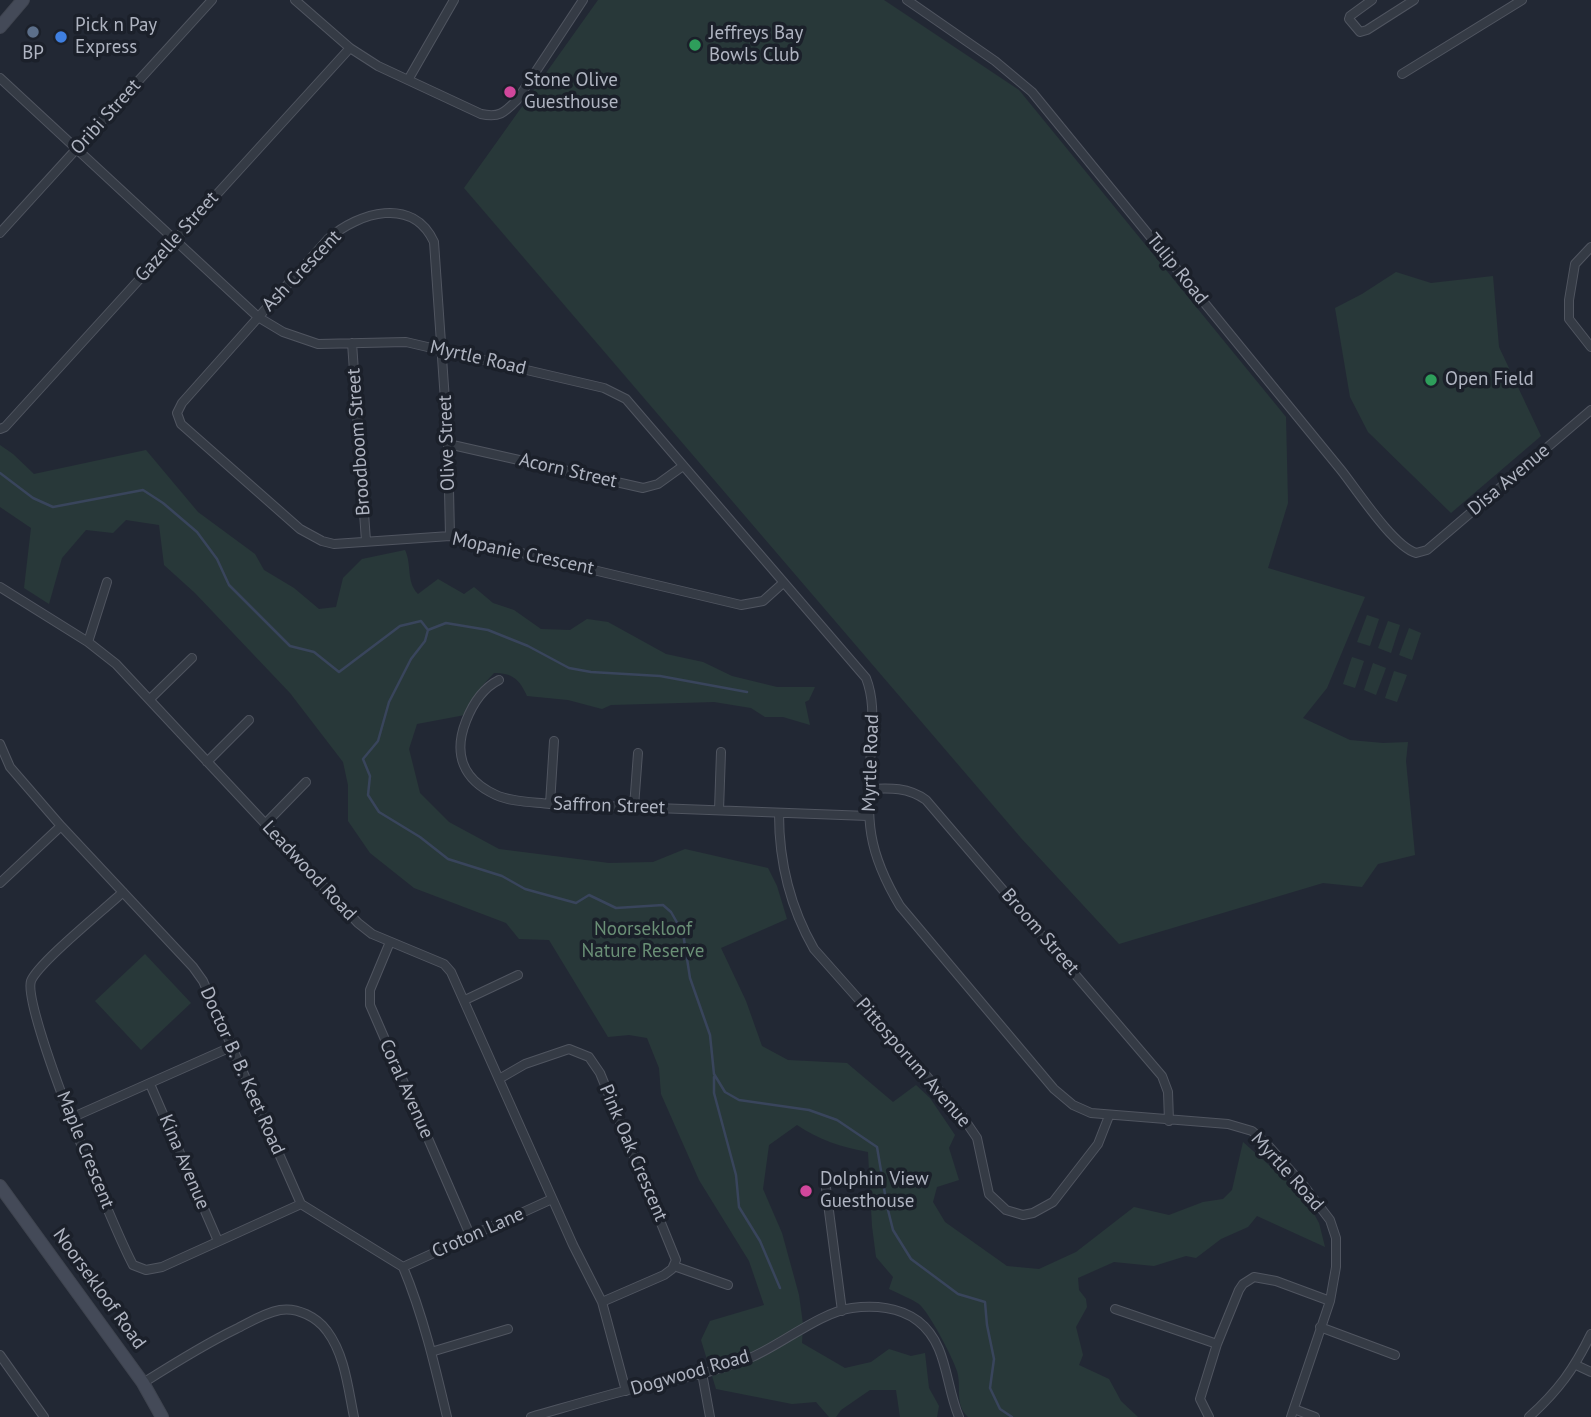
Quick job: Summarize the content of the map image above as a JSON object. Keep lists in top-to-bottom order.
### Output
{
  "streets": {
    "street": [
      "Oribi Street",
      "Gazelle Street",
      "Tulip Road",
      "Ash Crescent",
      "Myrtle Road",
      "Broodboom Street",
      "Olive Street",
      "Acorn Street",
      "Disa Avenue",
      "Mopanie Crescent",
      "Saffron Street",
      "Leadwood Road",
      "Broom Street",
      "Pittosporum Avenue",
      "Doctor B. B. Keet Road",
      "Coral Avenue",
      "Maple Crescent",
      "Pink Oak Crescent",
      "Kina Avenue",
      "Croton Lane",
      "Noorsekloof Road",
      "Dogwood Road"
    ]
  },
  "crossings": [
    ["Oribi Street", "Myrtle Road"],
    ["Gazelle Street", "Myrtle Road"],
    ["Tulip Road", "Disa Avenue"],
    ["Ash Crescent", "Myrtle Road"],
    ["Ash Crescent", "Olive Street"],
    ["Ash Crescent", "Mopanie Crescent"],
    ["Myrtle Road", "Broodboom Street"],
    ["Myrtle Road", "Olive Street"],
    ["Myrtle Road", "Acorn Street"],
    ["Myrtle Road", "Mopanie Crescent"],
    ["Myrtle Road", "Saffron Street"],
    ["Myrtle Road", "Broom Street"],
    ["Myrtle Road", "Pittosporum Avenue"],
    ["Broodboom Street", "Mopanie Crescent"],
    ["Olive Street", "Acorn Street"],
    ["Olive Street", "Mopanie Crescent"],
    ["Saffron Street", "Pittosporum Avenue"],
    ["Leadwood Road", "Coral Avenue"],
    ["Leadwood Road", "Pink Oak Crescent"],
    ["Leadwood Road", "Croton Lane"],
    ["Leadwood Road", "Dogwood Road"],
    ["Doctor B. B. Keet Road", "Maple Crescent"],
    ["Coral Avenue", "Croton Lane"],
    ["Maple Crescent", "Kina Avenue"]
  ],
  "parks": ["Noorsekloof Nature Reserve"],
  "places": [
    "BP",
    "Pick n Pay Express",
    "Jeffreys Bay Bowls Club",
    "Stone Olive Guesthouse",
    "Open Field",
    "Dolphin View Guesthouse"
  ]
}
